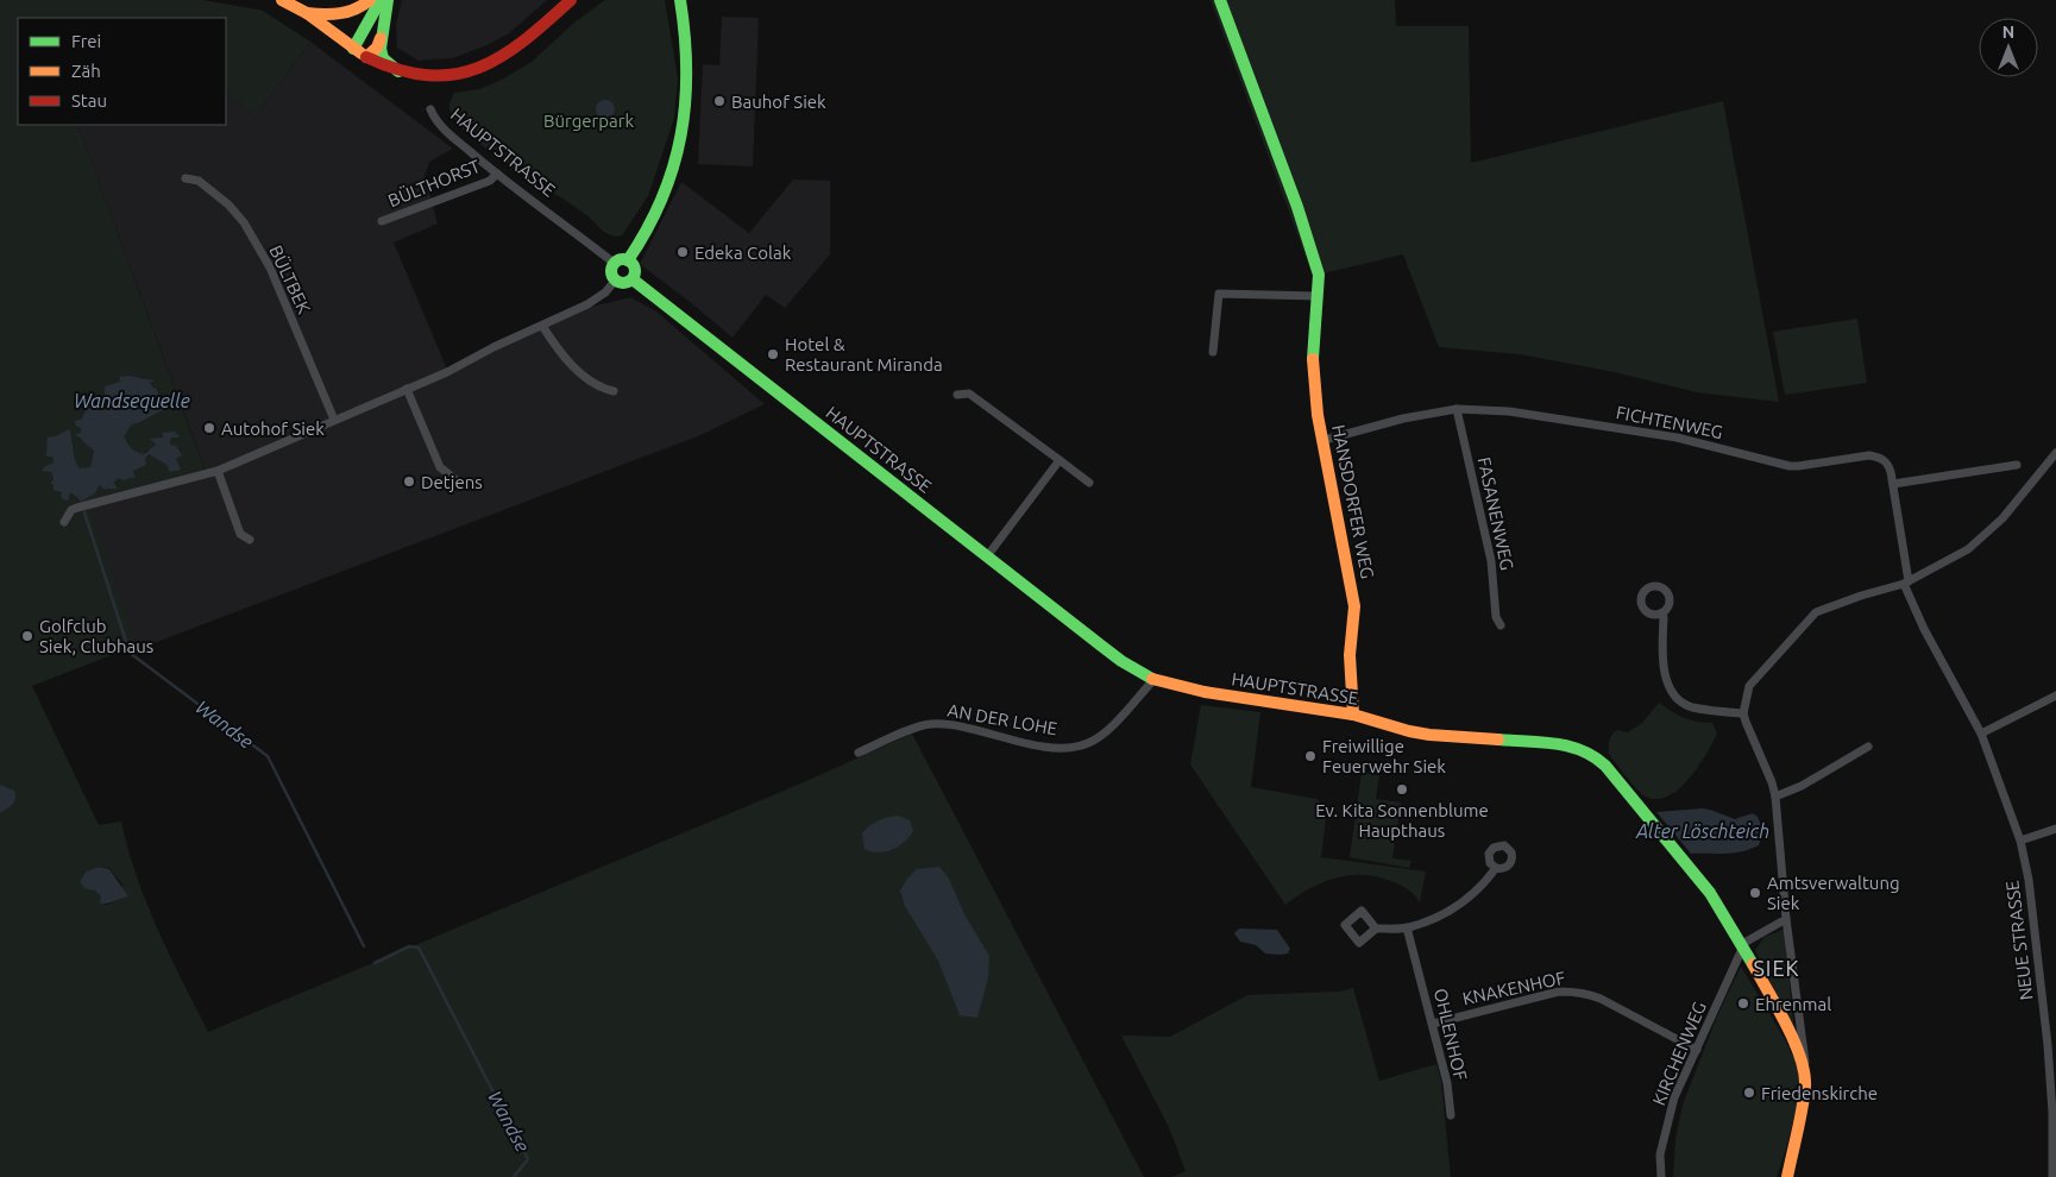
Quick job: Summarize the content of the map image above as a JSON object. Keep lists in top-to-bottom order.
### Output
{
  "streets": {
    "main road": ["HAUPTSTRASSE", "HANSDORFER WEG"],
    "street": [
      "BÜLTHORST",
      "BÜLTBEK",
      "FICHTENWEG",
      "FASANENWEG",
      "AN DER LOHE",
      "NEUE STRASSE",
      "KNAKENHOF",
      "OHLENHOF",
      "KIRCHENWEG"
    ]
  },
  "crossings": [
    ["HAUPTSTRASSE", "BÜLTHORST"],
    ["HAUPTSTRASSE", "HANSDORFER WEG"],
    ["HAUPTSTRASSE", "AN DER LOHE"],
    ["HAUPTSTRASSE", "KIRCHENWEG"],
    ["FICHTENWEG", "HANSDORFER WEG"],
    ["FICHTENWEG", "FASANENWEG"],
    ["FICHTENWEG", "NEUE STRASSE"],
    ["KNAKENHOF", "OHLENHOF"],
    ["KNAKENHOF", "KIRCHENWEG"]
  ],
  "districts": ["SIEK"],
  "water": ["Wandsequelle", "Wandse", "Alter Löschteich"],
  "parks": ["Bürgerpark"],
  "places": [
    "Bauhof Siek",
    "Edeka Colak",
    "Hotel & Restaurant Miranda",
    "Autohof Siek",
    "Detjens",
    "Golfclub Siek, Clubhaus",
    "Freiwillige Feuerwehr Siek",
    "Ev. Kita Sonnenblume Haupthaus",
    "Amtsverwaltung Siek",
    "Ehrenmal",
    "Friedenskirche"
  ],
  "legend": ["Frei", "Zäh", "Stau"],
  "north": "top"
}
